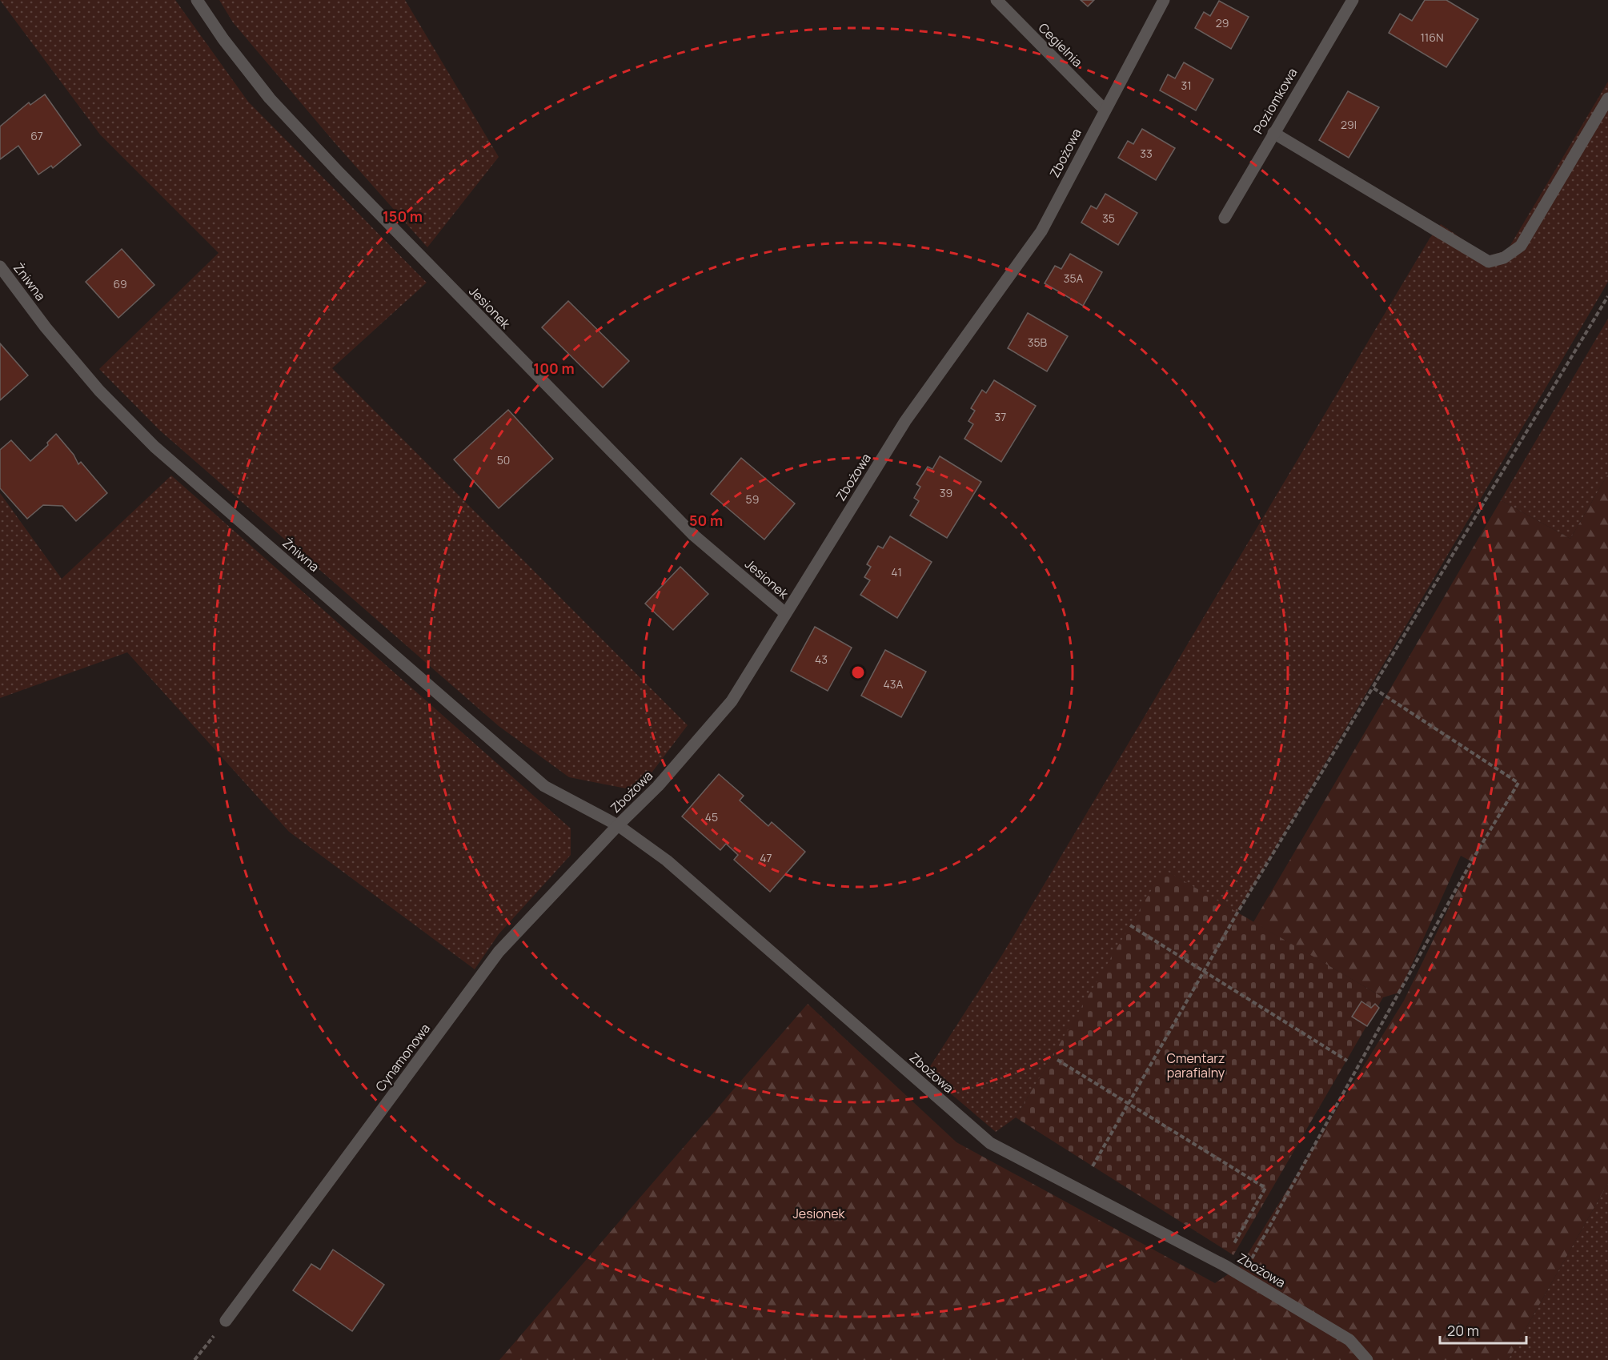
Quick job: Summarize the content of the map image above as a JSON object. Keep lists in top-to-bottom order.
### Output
{
  "streets": {
    "street": [
      "Cegielnia",
      "Poziomkowa",
      "Zbożowa",
      "Żniwna",
      "Jesionek",
      "Cynamonowa"
    ]
  },
  "crossings": [
    ["Cegielnia", "Zbożowa"],
    ["Zbożowa", "Żniwna"],
    ["Zbożowa", "Jesionek"],
    ["Zbożowa", "Cynamonowa"],
    ["Żniwna", "Cynamonowa"]
  ],
  "parks": ["Cmentarz parafialny", "Jesionek"],
  "house_numbers": [
    "29",
    "116N",
    "31",
    "29I",
    "67",
    "33",
    "35",
    "35A",
    "69",
    "35B",
    "37",
    "50",
    "39",
    "59",
    "41",
    "43",
    "43A",
    "45",
    "47"
  ],
  "scale_bar": "20 m",
  "rings": ["150 m", "100 m", "50 m"]
}
